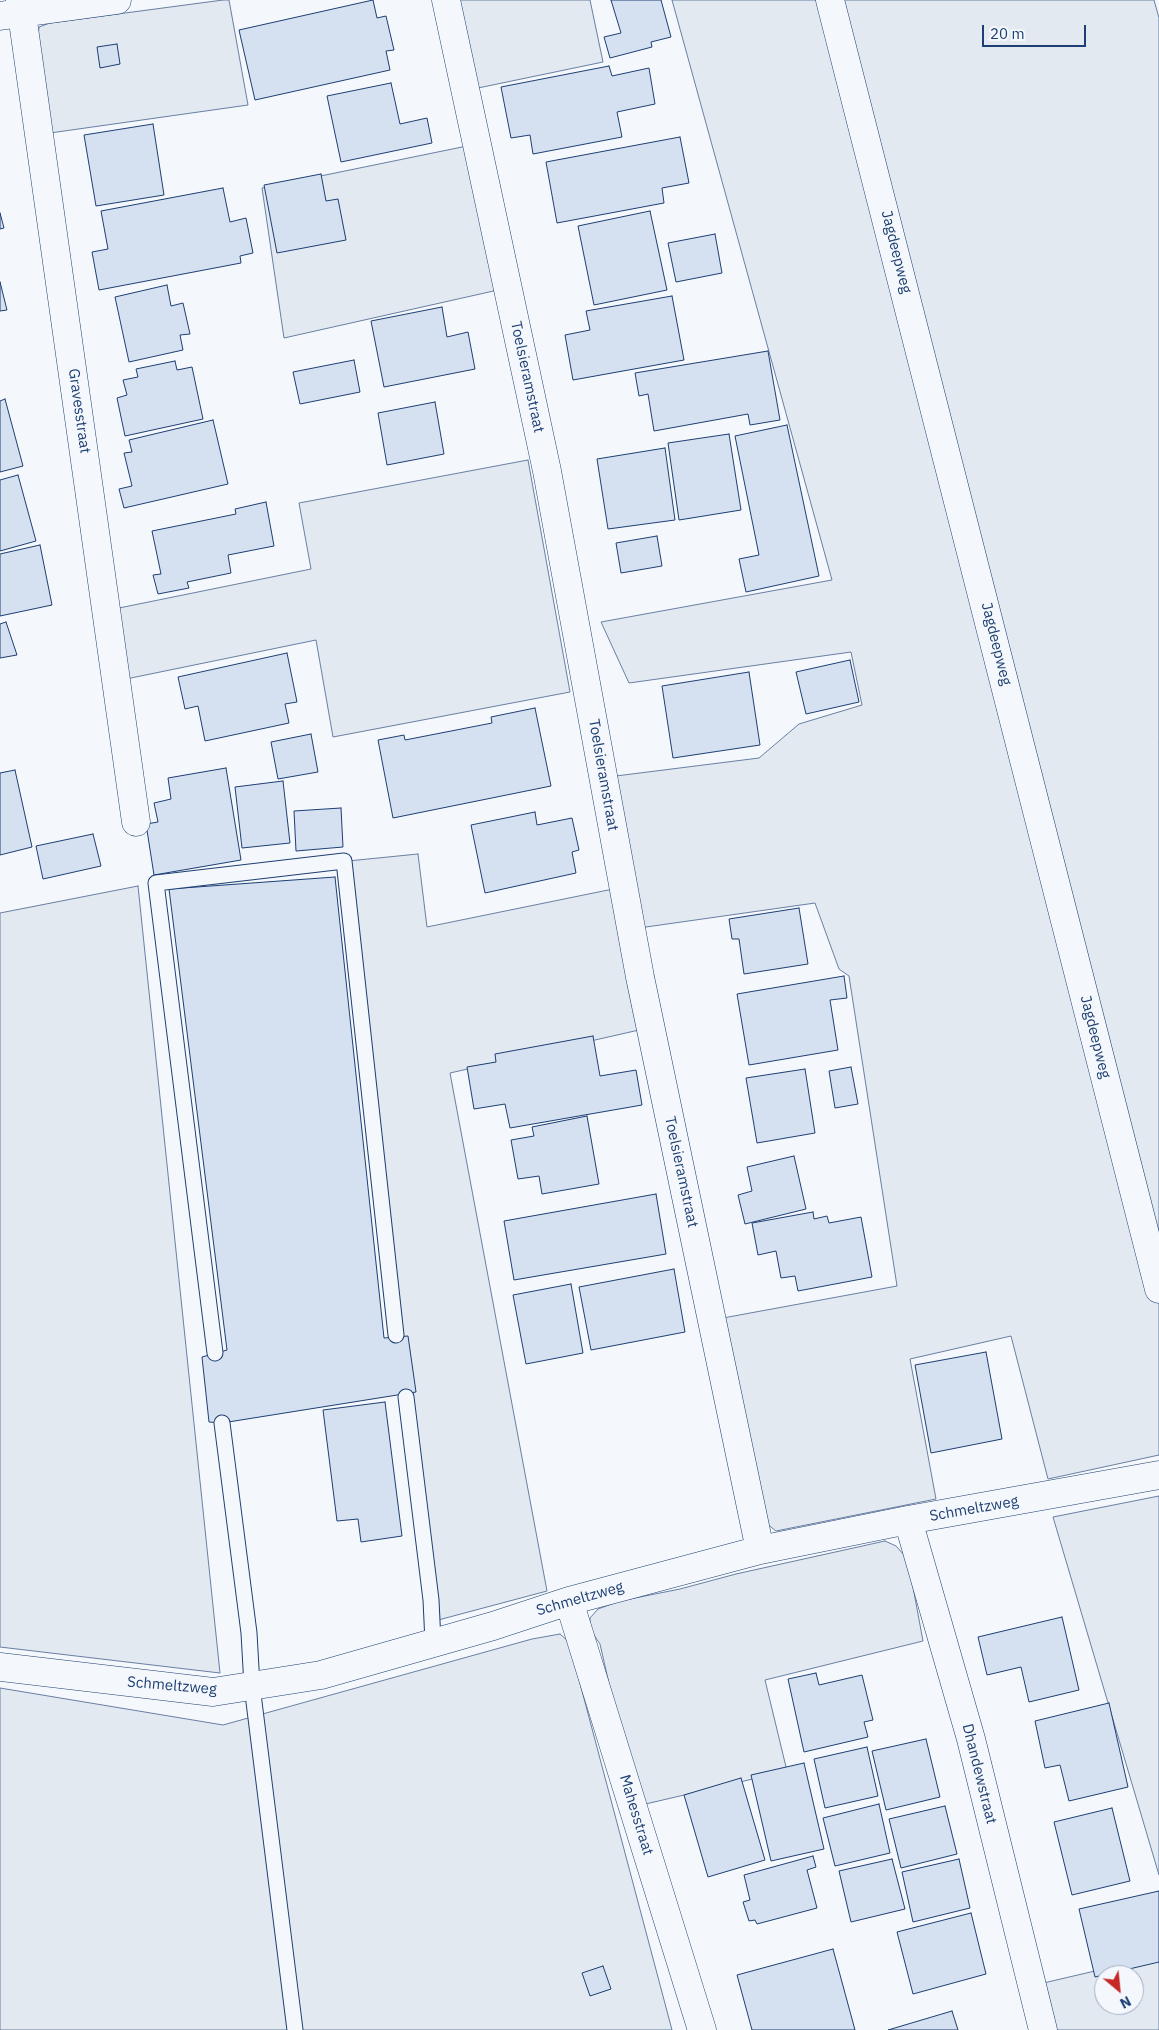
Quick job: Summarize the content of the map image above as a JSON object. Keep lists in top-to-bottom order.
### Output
{
  "streets": {
    "street": [
      "Jagdeepweg",
      "Toelsieramstraat",
      "Gravesstraat",
      "Schmeltzweg",
      "Dhandewstraat",
      "Mahesstraat"
    ]
  },
  "crossings": [
    ["Toelsieramstraat", "Schmeltzweg"],
    ["Schmeltzweg", "Dhandewstraat"],
    ["Schmeltzweg", "Mahesstraat"]
  ],
  "scale_bar": "20 m",
  "north": "bottom right"
}
